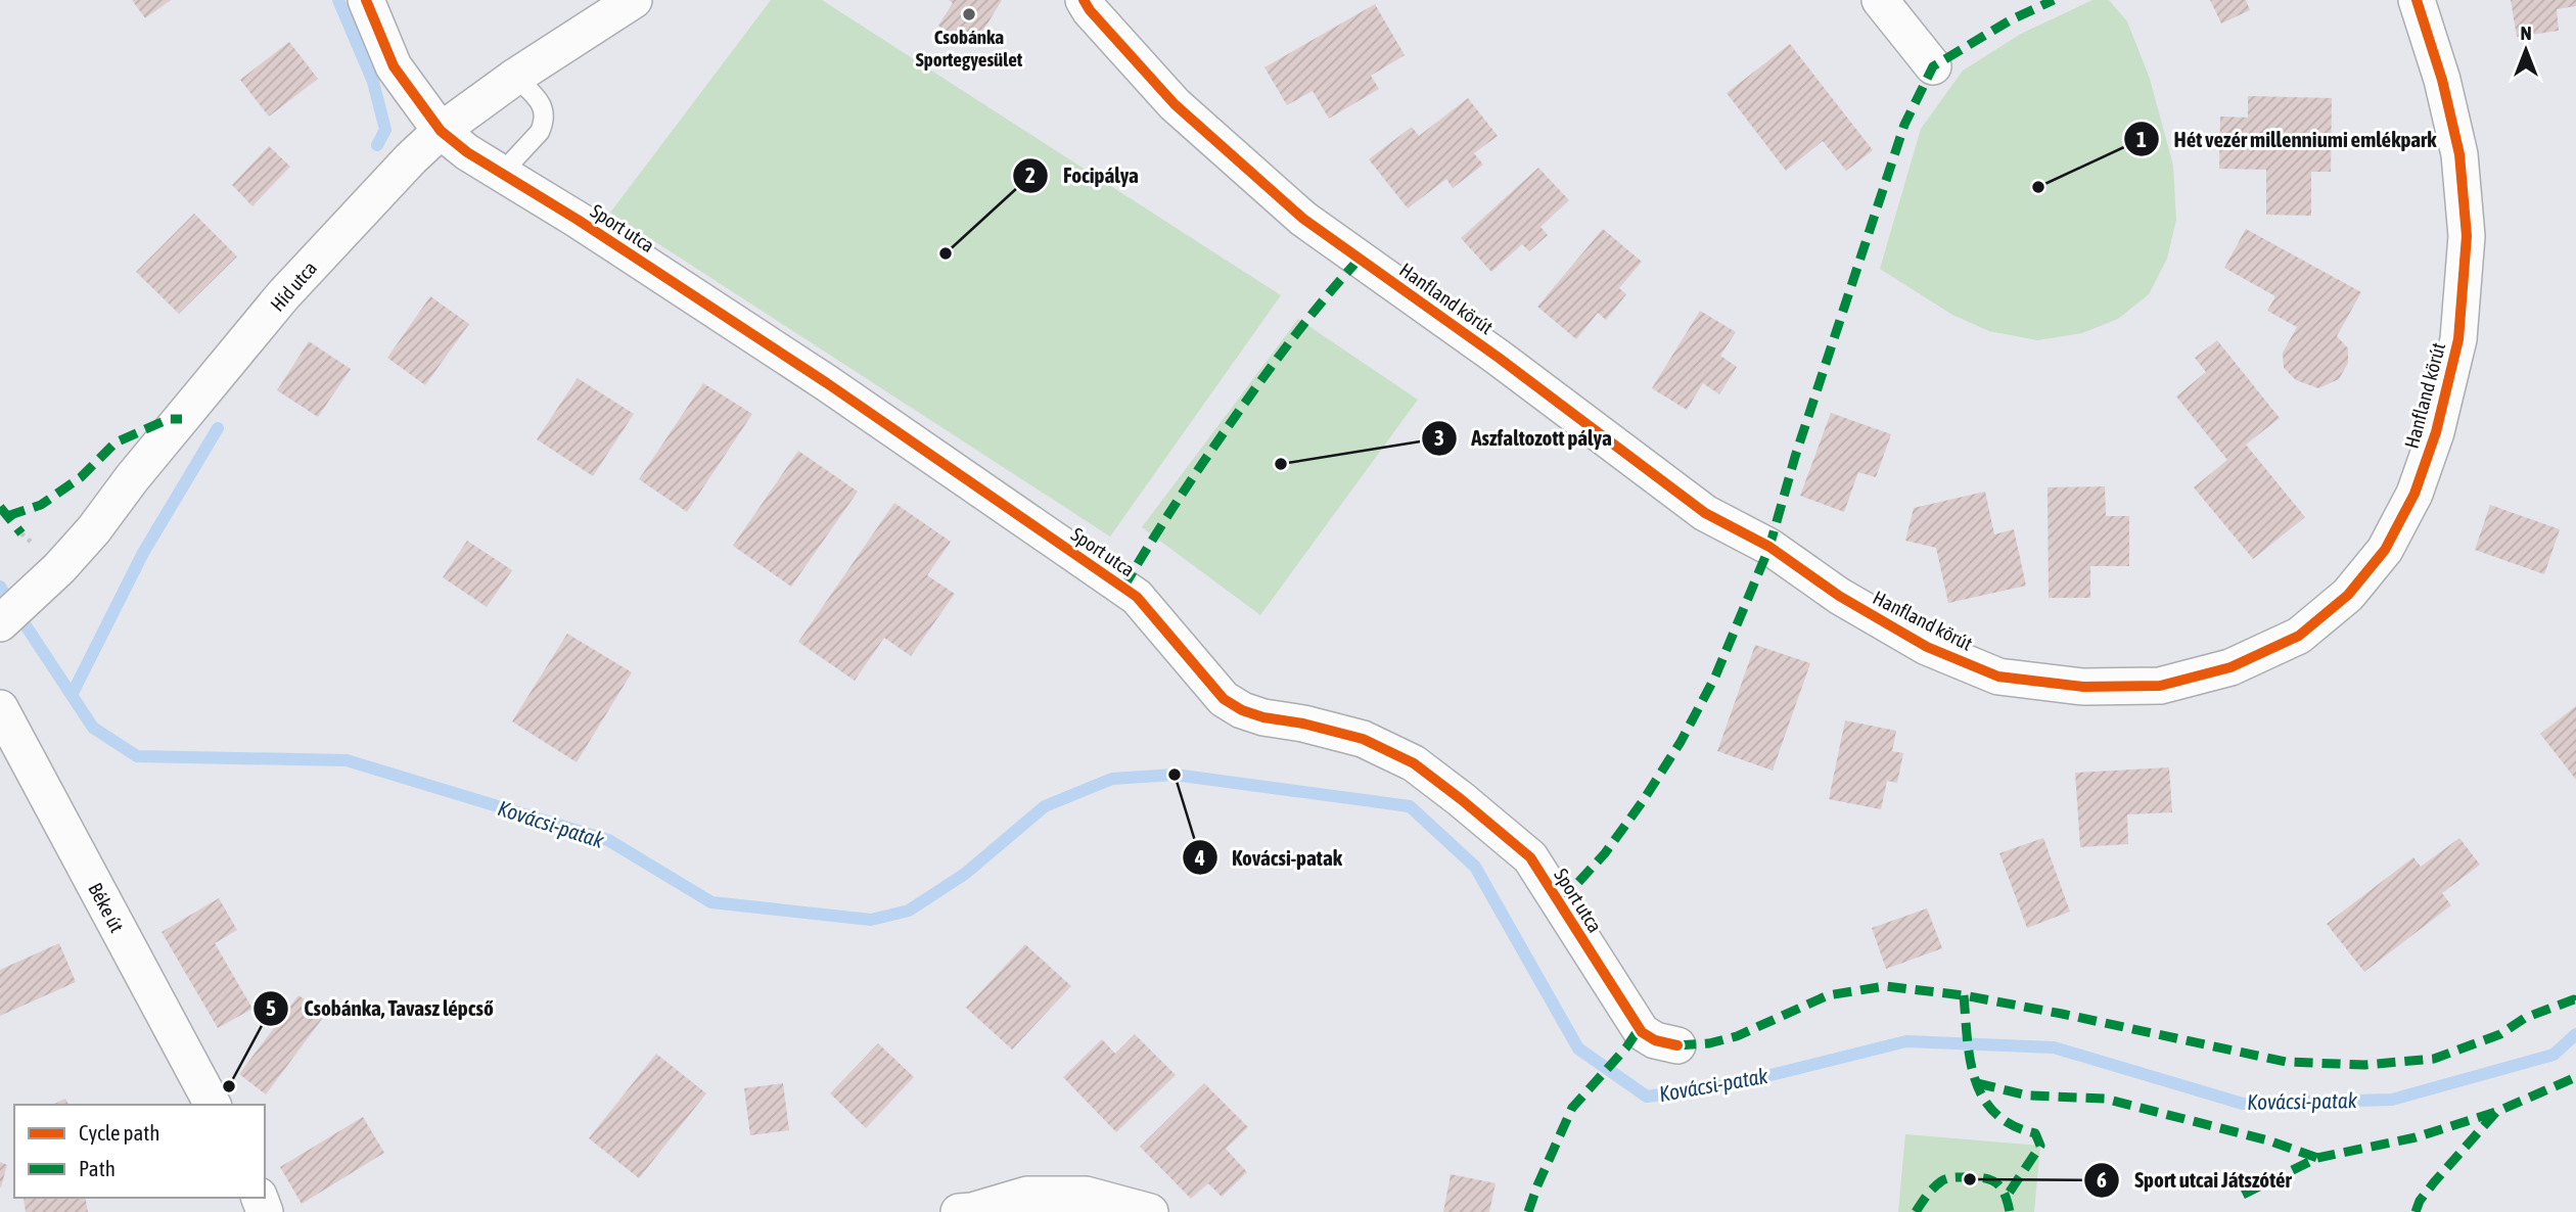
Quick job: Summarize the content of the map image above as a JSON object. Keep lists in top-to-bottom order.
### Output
{
  "streets": {
    "street": [
      "Sport utca",
      "Híd utca",
      "Hanfland körút",
      "Béke út"
    ]
  },
  "crossings": [
    ["Sport utca", "Híd utca"]
  ],
  "water": ["Kovácsi-patak"],
  "places": [
    "Csobánka Sportegyesület",
    "Hét vezér millenniumi emlékpark",
    "Focipálya",
    "Aszfaltozott pálya",
    "Kovácsi-patak",
    "Csobánka, Tavasz lépcső",
    "Sport utcai Játszótér"
  ],
  "legend": ["Cycle path", "Path"],
  "north": "top"
}
